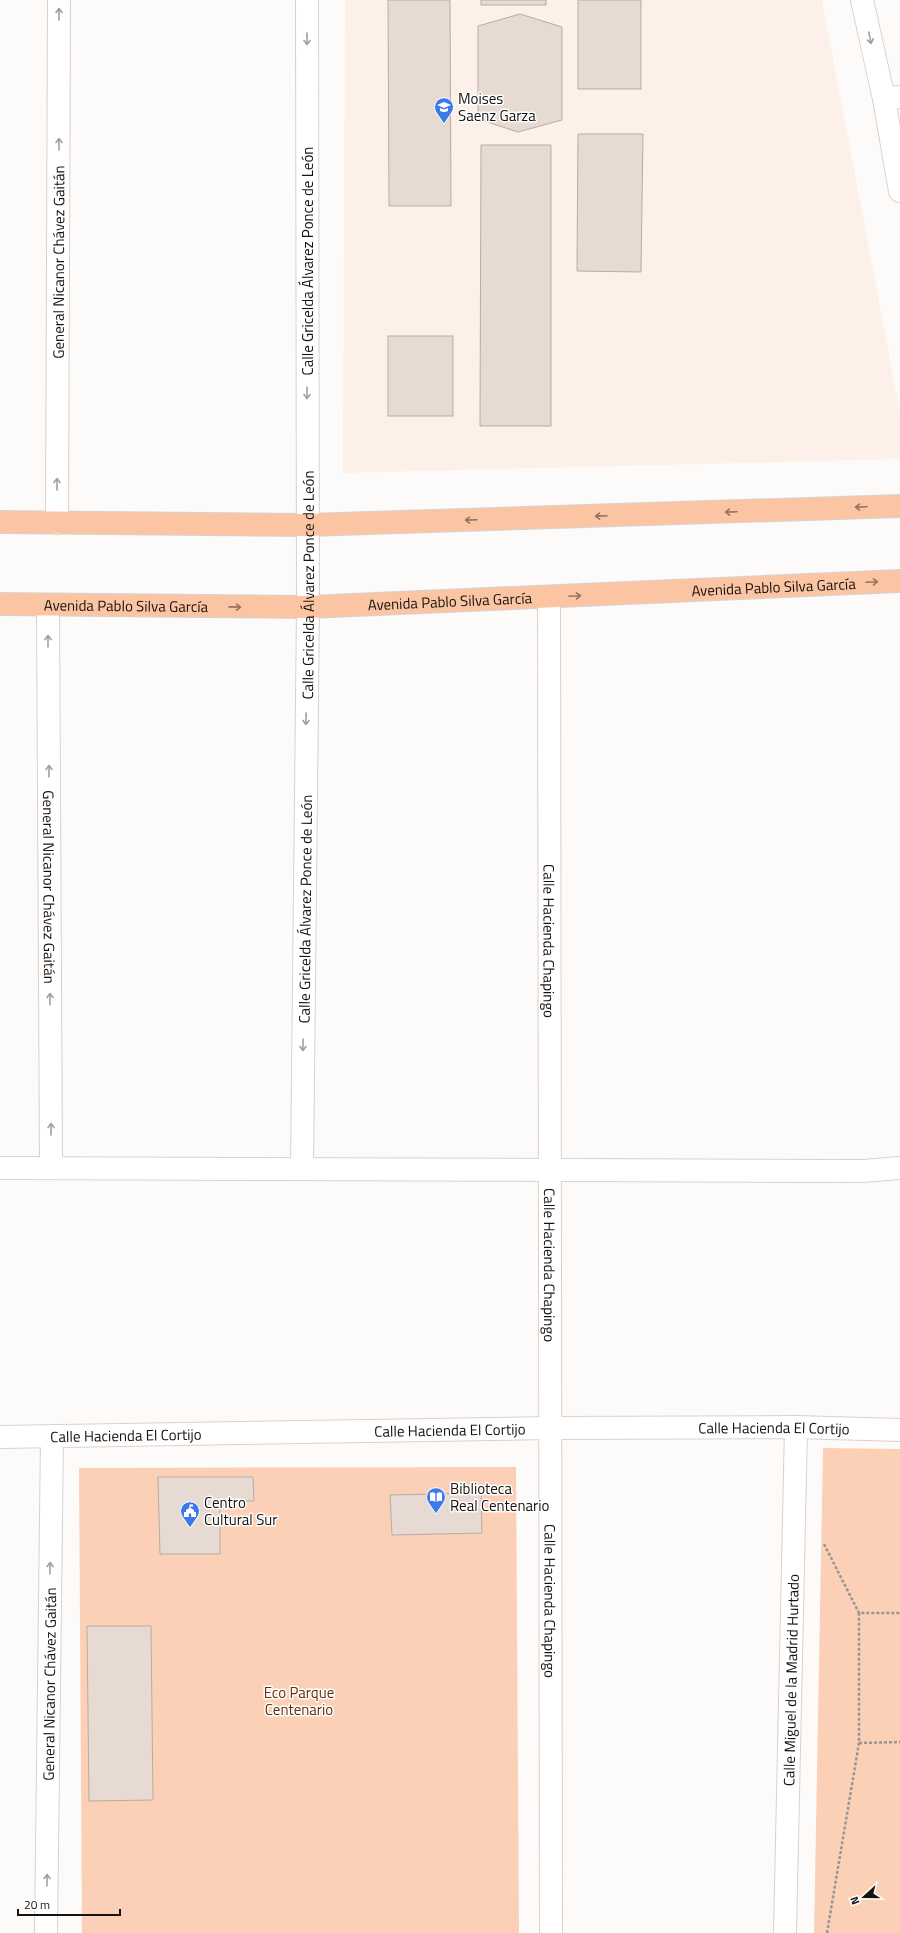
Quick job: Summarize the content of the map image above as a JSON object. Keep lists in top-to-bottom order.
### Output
{
  "streets": {
    "main road": ["Avenida Pablo Silva García"],
    "street": [
      "Calle Gricelda Álvarez Ponce de León",
      "General Nicanor Chávez Gaitán",
      "Calle Hacienda Chapingo",
      "Calle Hacienda El Cortijo",
      "Calle Miguel de la Madrid Hurtado"
    ]
  },
  "crossings": [
    ["Calle Gricelda Álvarez Ponce de León", "Avenida Pablo Silva García"],
    ["General Nicanor Chávez Gaitán", "Avenida Pablo Silva García"],
    ["General Nicanor Chávez Gaitán", "Calle Hacienda El Cortijo"],
    ["Avenida Pablo Silva García", "Calle Hacienda Chapingo"],
    ["Calle Hacienda Chapingo", "Calle Hacienda El Cortijo"],
    ["Calle Hacienda El Cortijo", "Calle Miguel de la Madrid Hurtado"]
  ],
  "one_way": ["Calle Gricelda Álvarez Ponce de León", "General Nicanor Chávez Gaitán"],
  "parks": ["Eco Parque Centenario"],
  "places": {
    "school or university": ["Moises Saenz Garza"],
    "library": ["Biblioteca Real Centenario"],
    "public building": ["Centro Cultural Sur"]
  },
  "scale_bar": "20 m",
  "north": "left"
}
